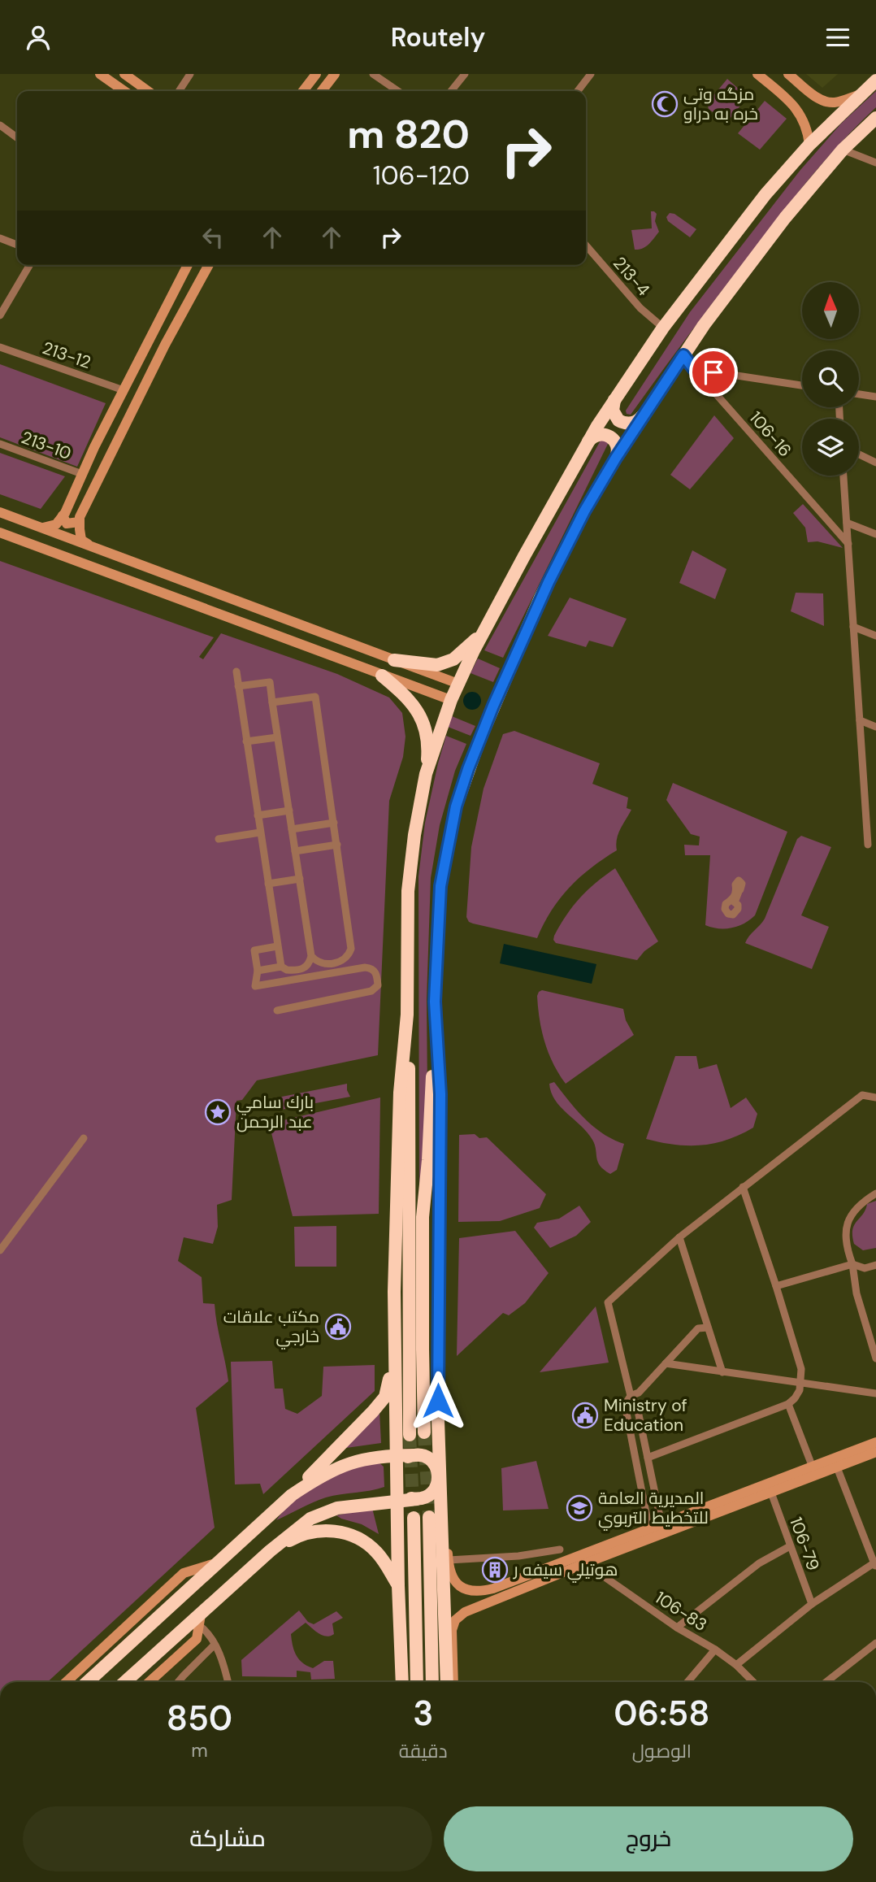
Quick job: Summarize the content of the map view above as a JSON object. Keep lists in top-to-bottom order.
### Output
{
  "streets": {
    "street": [
      "213-4",
      "213-12",
      "106-16",
      "213-10",
      "106-79",
      "106-83"
    ]
  },
  "places": {
    "mosque": ["مزگه وتى خره به دراو"],
    "place": ["بارك سامي عبد الرحمن"],
    "public building": ["مكتب علاقات خارجي", "Ministry of Education"],
    "school or university": ["المديرية العامة للتخطيط التربوي"],
    "building": ["هوتيلي سيفه ر"]
  },
  "north": "top",
  "page": {
    "header": "Routely",
    "turn": ["820 m", "106-120"],
    "eta": [
      "06:58",
      "الوصول",
      "3",
      "دقيقة",
      "850",
      "m"
    ],
    "buttons": ["خروج", "مشاركة"]
  }
}
